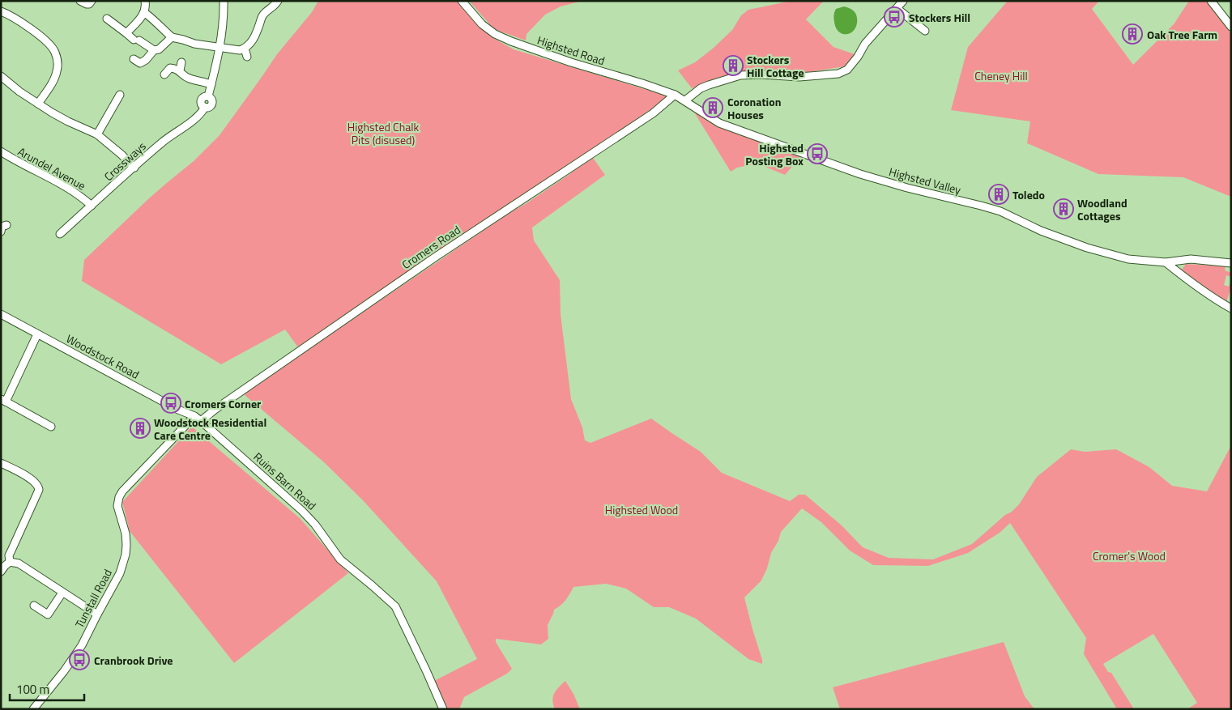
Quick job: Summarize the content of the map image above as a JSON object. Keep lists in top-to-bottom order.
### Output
{
  "streets": {
    "street": [
      "Highsted Road",
      "Crossways",
      "Arundel Avenue",
      "Highsted Valley",
      "Cromers Road",
      "Woodstock Road",
      "Ruins Barn Road",
      "Tunstall Road"
    ]
  },
  "crossings": [
    ["Highsted Road", "Highsted Valley"],
    ["Highsted Road", "Cromers Road"],
    ["Crossways", "Arundel Avenue"],
    ["Cromers Road", "Woodstock Road"],
    ["Cromers Road", "Ruins Barn Road"],
    ["Cromers Road", "Tunstall Road"],
    ["Woodstock Road", "Ruins Barn Road"],
    ["Woodstock Road", "Tunstall Road"],
    ["Ruins Barn Road", "Tunstall Road"]
  ],
  "parks": [
    "Cheney Hill",
    "Highsted Chalk Pits (disused)",
    "Highsted Wood",
    "Cromer's Wood"
  ],
  "places": {
    "bus stop": [
      "Stockers Hill",
      "Highsted Posting Box",
      "Cromers Corner",
      "Cranbrook Drive"
    ],
    "building": [
      "Oak Tree Farm",
      "Stockers Hill Cottage",
      "Coronation Houses",
      "Toledo",
      "Woodland Cottages",
      "Woodstock Residential Care Centre"
    ]
  },
  "scale_bar": "100 m"
}
